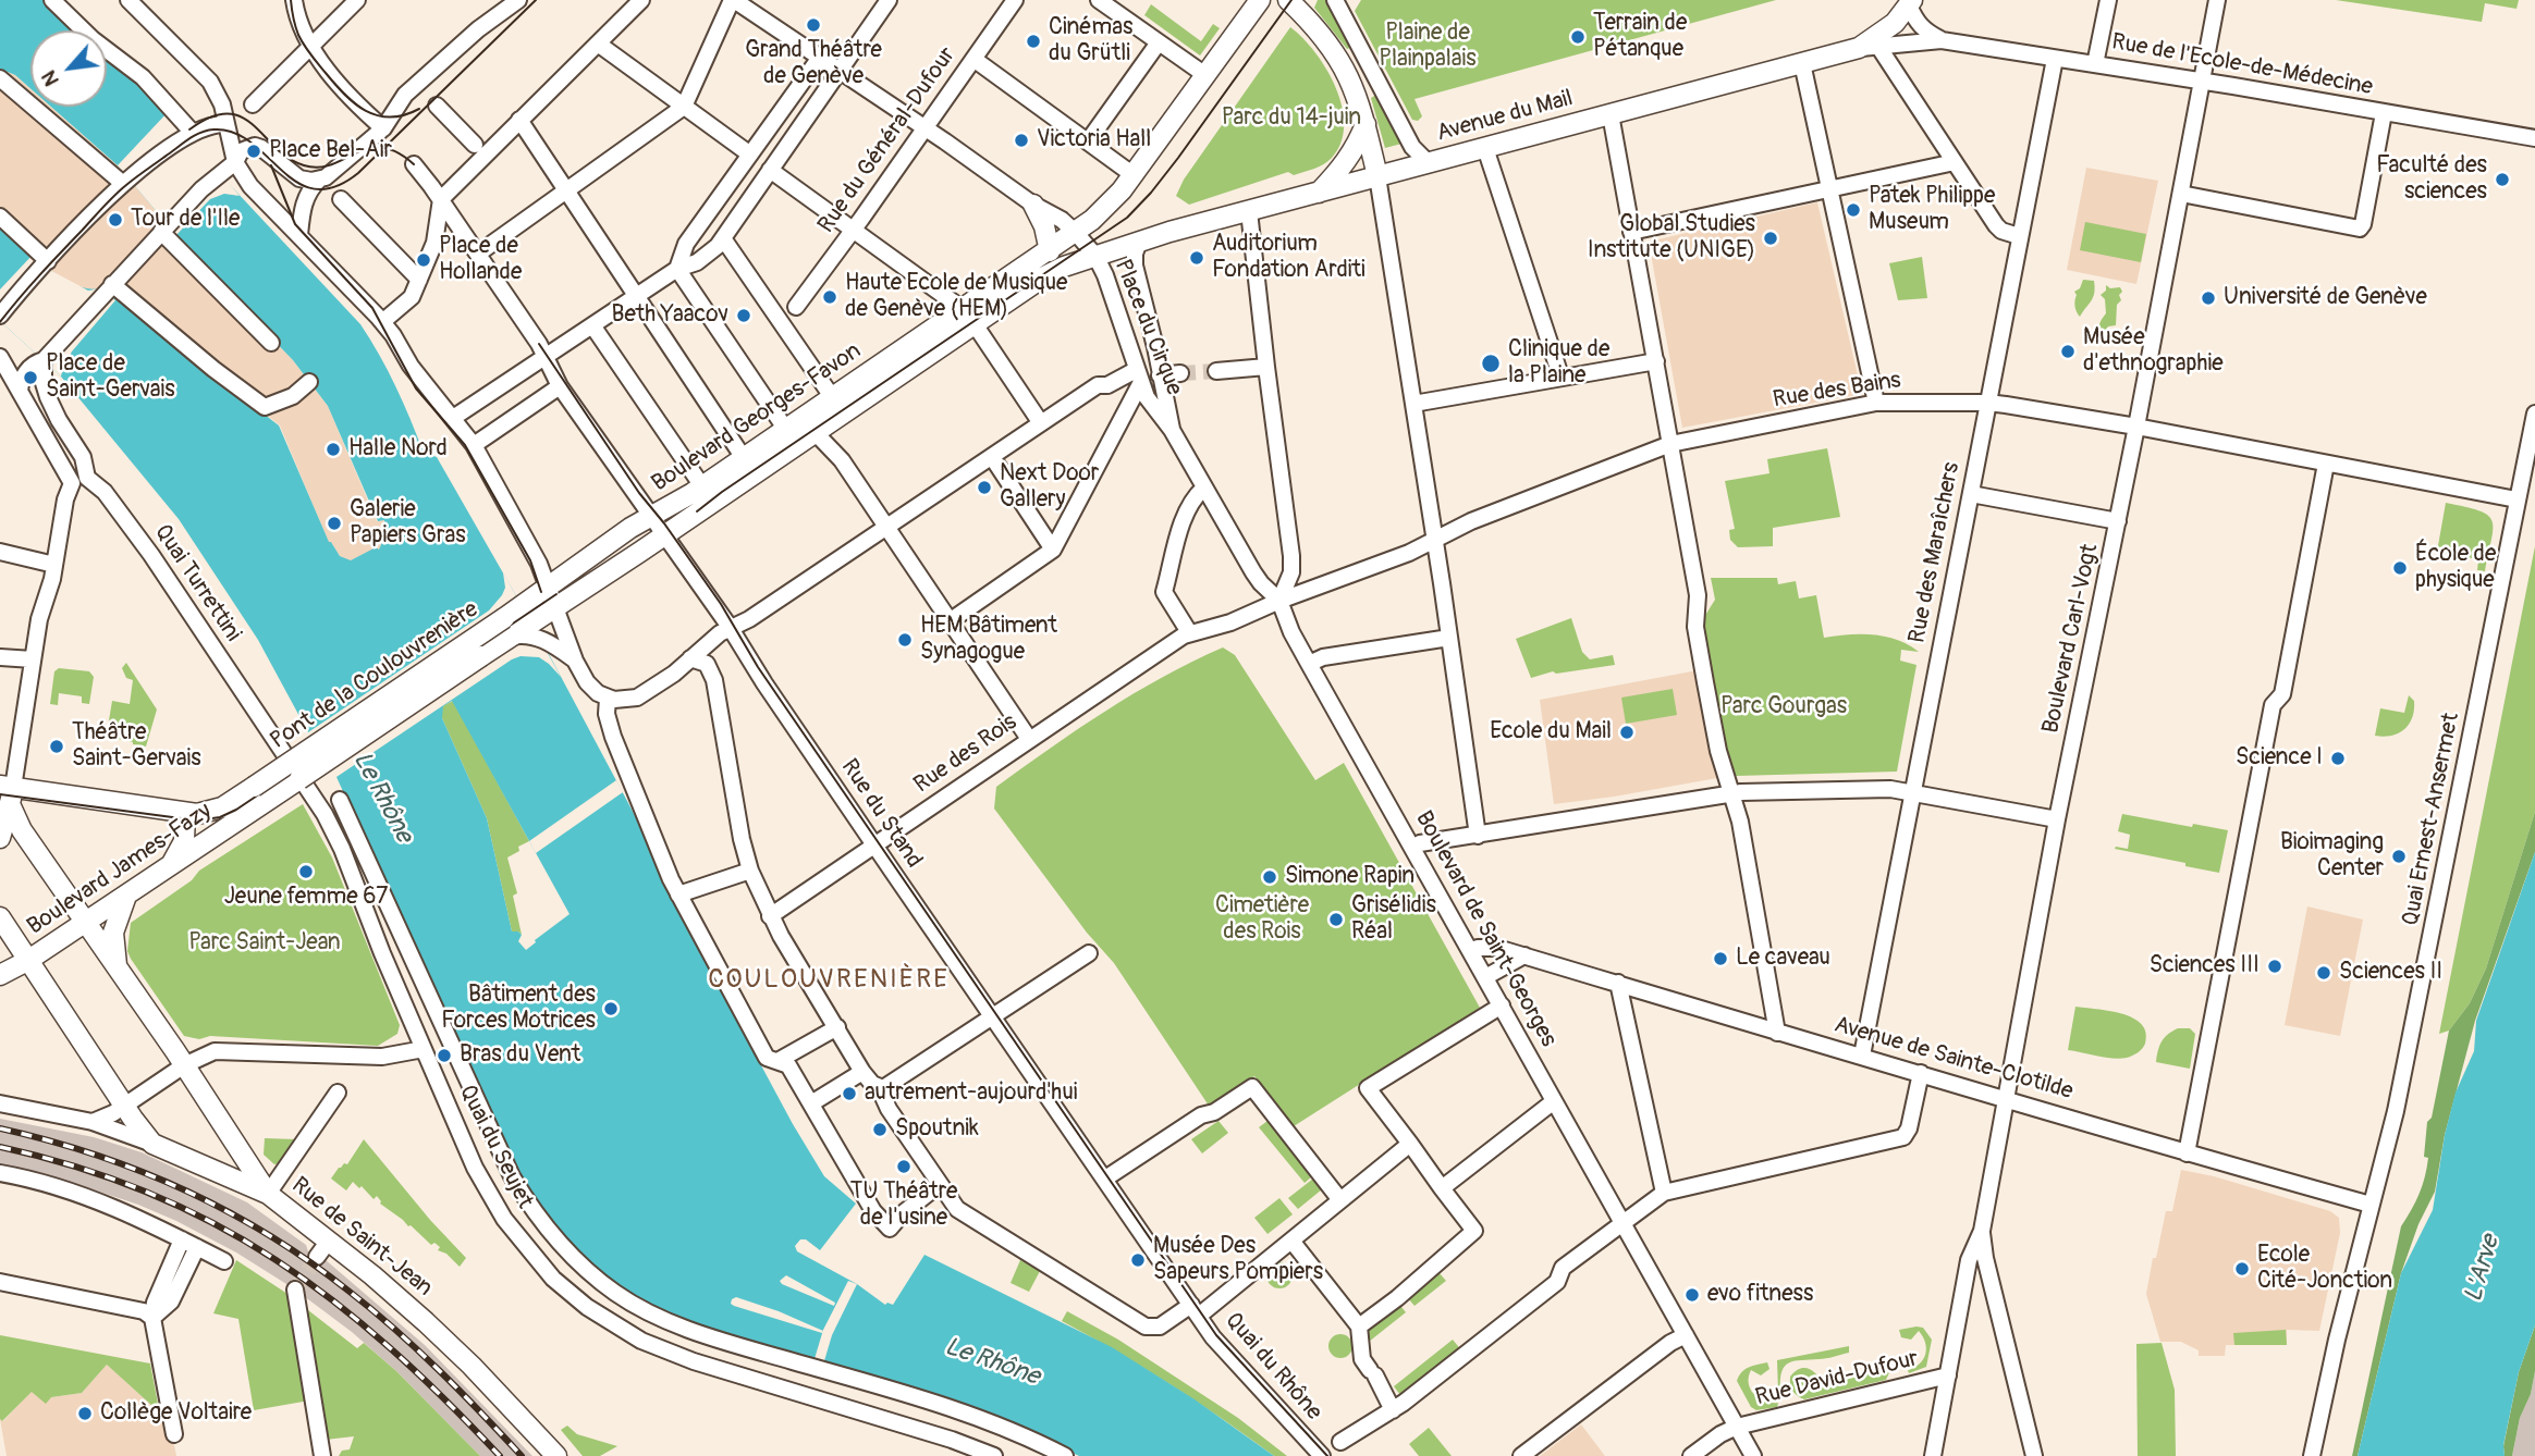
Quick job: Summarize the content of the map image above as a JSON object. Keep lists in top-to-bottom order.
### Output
{
  "streets": {
    "main road": [
      "Avenue du Mail",
      "Boulevard Georges-Favon",
      "Pont de la Coulouvrenière",
      "Boulevard James-Fazy",
      "Rue de Saint-Jean"
    ],
    "street": [
      "Rue de l'Ecole-de-Médecine",
      "Rue du Général-Dufour",
      "Place du Cirque",
      "Rue des Bains",
      "Rue des Maraîchers",
      "Quai Turrettini",
      "Boulevard Carl-Vogt",
      "Rue des Rois",
      "Rue du Stand",
      "Quai Ernest-Ansermet",
      "Boulevard de Saint-Georges",
      "Avenue de Sainte-Clotilde",
      "Quai du Seujet",
      "Quai du Rhône",
      "Rue David-Dufour"
    ]
  },
  "crossings": [
    ["Rue de l'Ecole-de-Médecine", "Avenue du Mail"],
    ["Rue de l'Ecole-de-Médecine", "Rue des Maraîchers"],
    ["Rue de l'Ecole-de-Médecine", "Boulevard Carl-Vogt"],
    ["Avenue du Mail", "Place du Cirque"],
    ["Avenue du Mail", "Boulevard Georges-Favon"],
    ["Rue du Général-Dufour", "Place du Cirque"],
    ["Place du Cirque", "Boulevard Georges-Favon"],
    ["Place du Cirque", "Boulevard de Saint-Georges"],
    ["Rue des Bains", "Rue des Maraîchers"],
    ["Rue des Bains", "Boulevard Carl-Vogt"],
    ["Rue des Bains", "Rue des Rois"],
    ["Rue des Bains", "Quai Ernest-Ansermet"],
    ["Rue des Bains", "Boulevard de Saint-Georges"],
    ["Boulevard Georges-Favon", "Pont de la Coulouvrenière"],
    ["Boulevard Georges-Favon", "Rue du Stand"],
    ["Rue des Maraîchers", "Avenue de Sainte-Clotilde"],
    ["Quai Turrettini", "Quai du Seujet"],
    ["Boulevard Carl-Vogt", "Avenue de Sainte-Clotilde"],
    ["Boulevard Carl-Vogt", "Rue David-Dufour"],
    ["Pont de la Coulouvrenière", "Boulevard James-Fazy"],
    ["Rue des Rois", "Rue du Stand"],
    ["Rue des Rois", "Boulevard de Saint-Georges"],
    ["Rue du Stand", "Quai du Rhône"],
    ["Quai Ernest-Ansermet", "Avenue de Sainte-Clotilde"],
    ["Boulevard James-Fazy", "Rue de Saint-Jean"],
    ["Boulevard de Saint-Georges", "Avenue de Sainte-Clotilde"],
    ["Boulevard de Saint-Georges", "Rue David-Dufour"]
  ],
  "districts": ["COULOUVRENIÈRE"],
  "water": ["Le Rhône", "L'Arve"],
  "parks": [
    "Plaine de Plainpalais",
    "Parc du 14-juin",
    "Parc Gourgas",
    "Cimetière des Rois",
    "Parc Saint-Jean"
  ],
  "places": [
    "Grand Théâtre de Genève",
    "Terrain de Pétanque",
    "Cinémas du Grütli",
    "Victoria Hall",
    "Place Bel-Air",
    "Faculté des sciences",
    "Patek Philippe Museum",
    "Tour de l'Ile",
    "Global Studies Institute (UNIGE)",
    "Auditorium Fondation Arditi",
    "Place de Hollande",
    "Haute Ecole de Musique de Genève (HEM)",
    "Université de Genève",
    "Beth Yaacov",
    "Musée d'ethnographie",
    "Clinique de la Plaine",
    "Place de Saint-Gervais",
    "Halle Nord",
    "Next Door Gallery",
    "Galerie Papiers Gras",
    "École de physique",
    "HEM Bâtiment Synagogue",
    "Ecole du Mail",
    "Théâtre Saint-Gervais",
    "Science I",
    "Bioimaging Center",
    "Jeune femme 67",
    "Simone Rapin",
    "Grisélidis Réal",
    "Le caveau",
    "Sciences III",
    "Sciences II",
    "Bâtiment des Forces Motrices",
    "Bras du Vent",
    "autrement-aujourd'hui",
    "Spoutnik",
    "TU Théâtre de l'usine",
    "Musée Des Sapeurs Pompiers",
    "Ecole Cité-Jonction",
    "evo fitness",
    "Collège Voltaire"
  ],
  "north": "bottom left"
}
